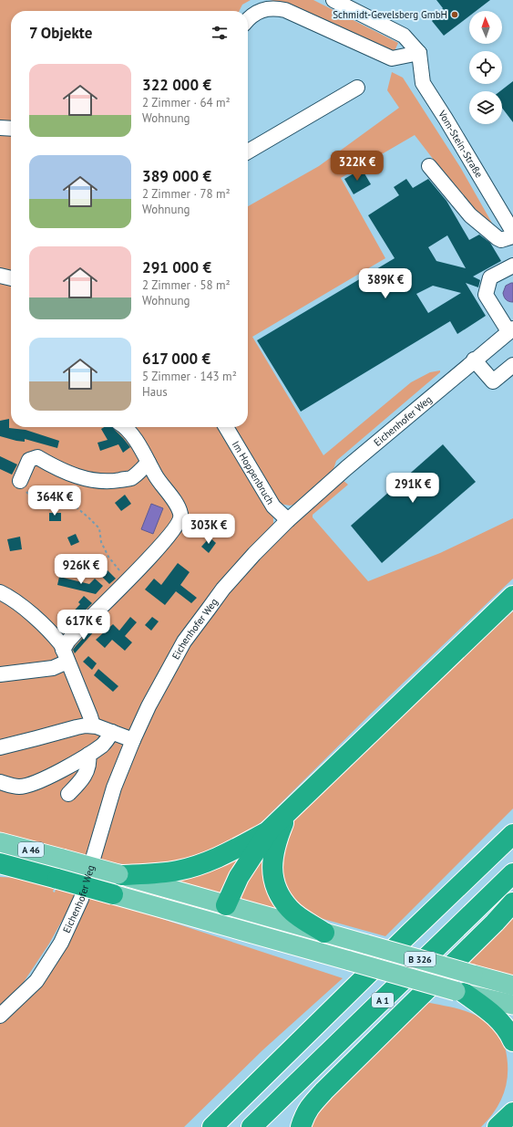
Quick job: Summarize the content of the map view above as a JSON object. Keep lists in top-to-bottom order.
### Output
{
  "streets": {
    "highway": ["A 46", "A 1"],
    "main road": ["B 326"],
    "street": ["Vom-Stein-Straße", "Eichenhofer Weg", "Im Hoppenbruch"]
  },
  "crossings": [
    ["Eichenhofer Weg", "Im Hoppenbruch"],
    ["A 46", "B 326"]
  ],
  "places": ["Schmidt-Gevelsberg GmbH"],
  "north": "top",
  "page": {
    "heading": "7 Objekte",
    "list": [
      {
        "name": "322 000 €",
        "note": "2 Zimmer · 64 m² · Wohnung"
      },
      {
        "name": "389 000 €",
        "note": "2 Zimmer · 78 m² · Wohnung"
      },
      {
        "name": "291 000 €",
        "note": "2 Zimmer · 58 m² · Wohnung"
      },
      {
        "name": "617 000 €",
        "note": "5 Zimmer · 143 m² · Haus"
      }
    ],
    "price": [
      "322K €",
      "389K €",
      "291K €",
      "364K €",
      "303K €",
      "926K €",
      "617K €"
    ]
  }
}
